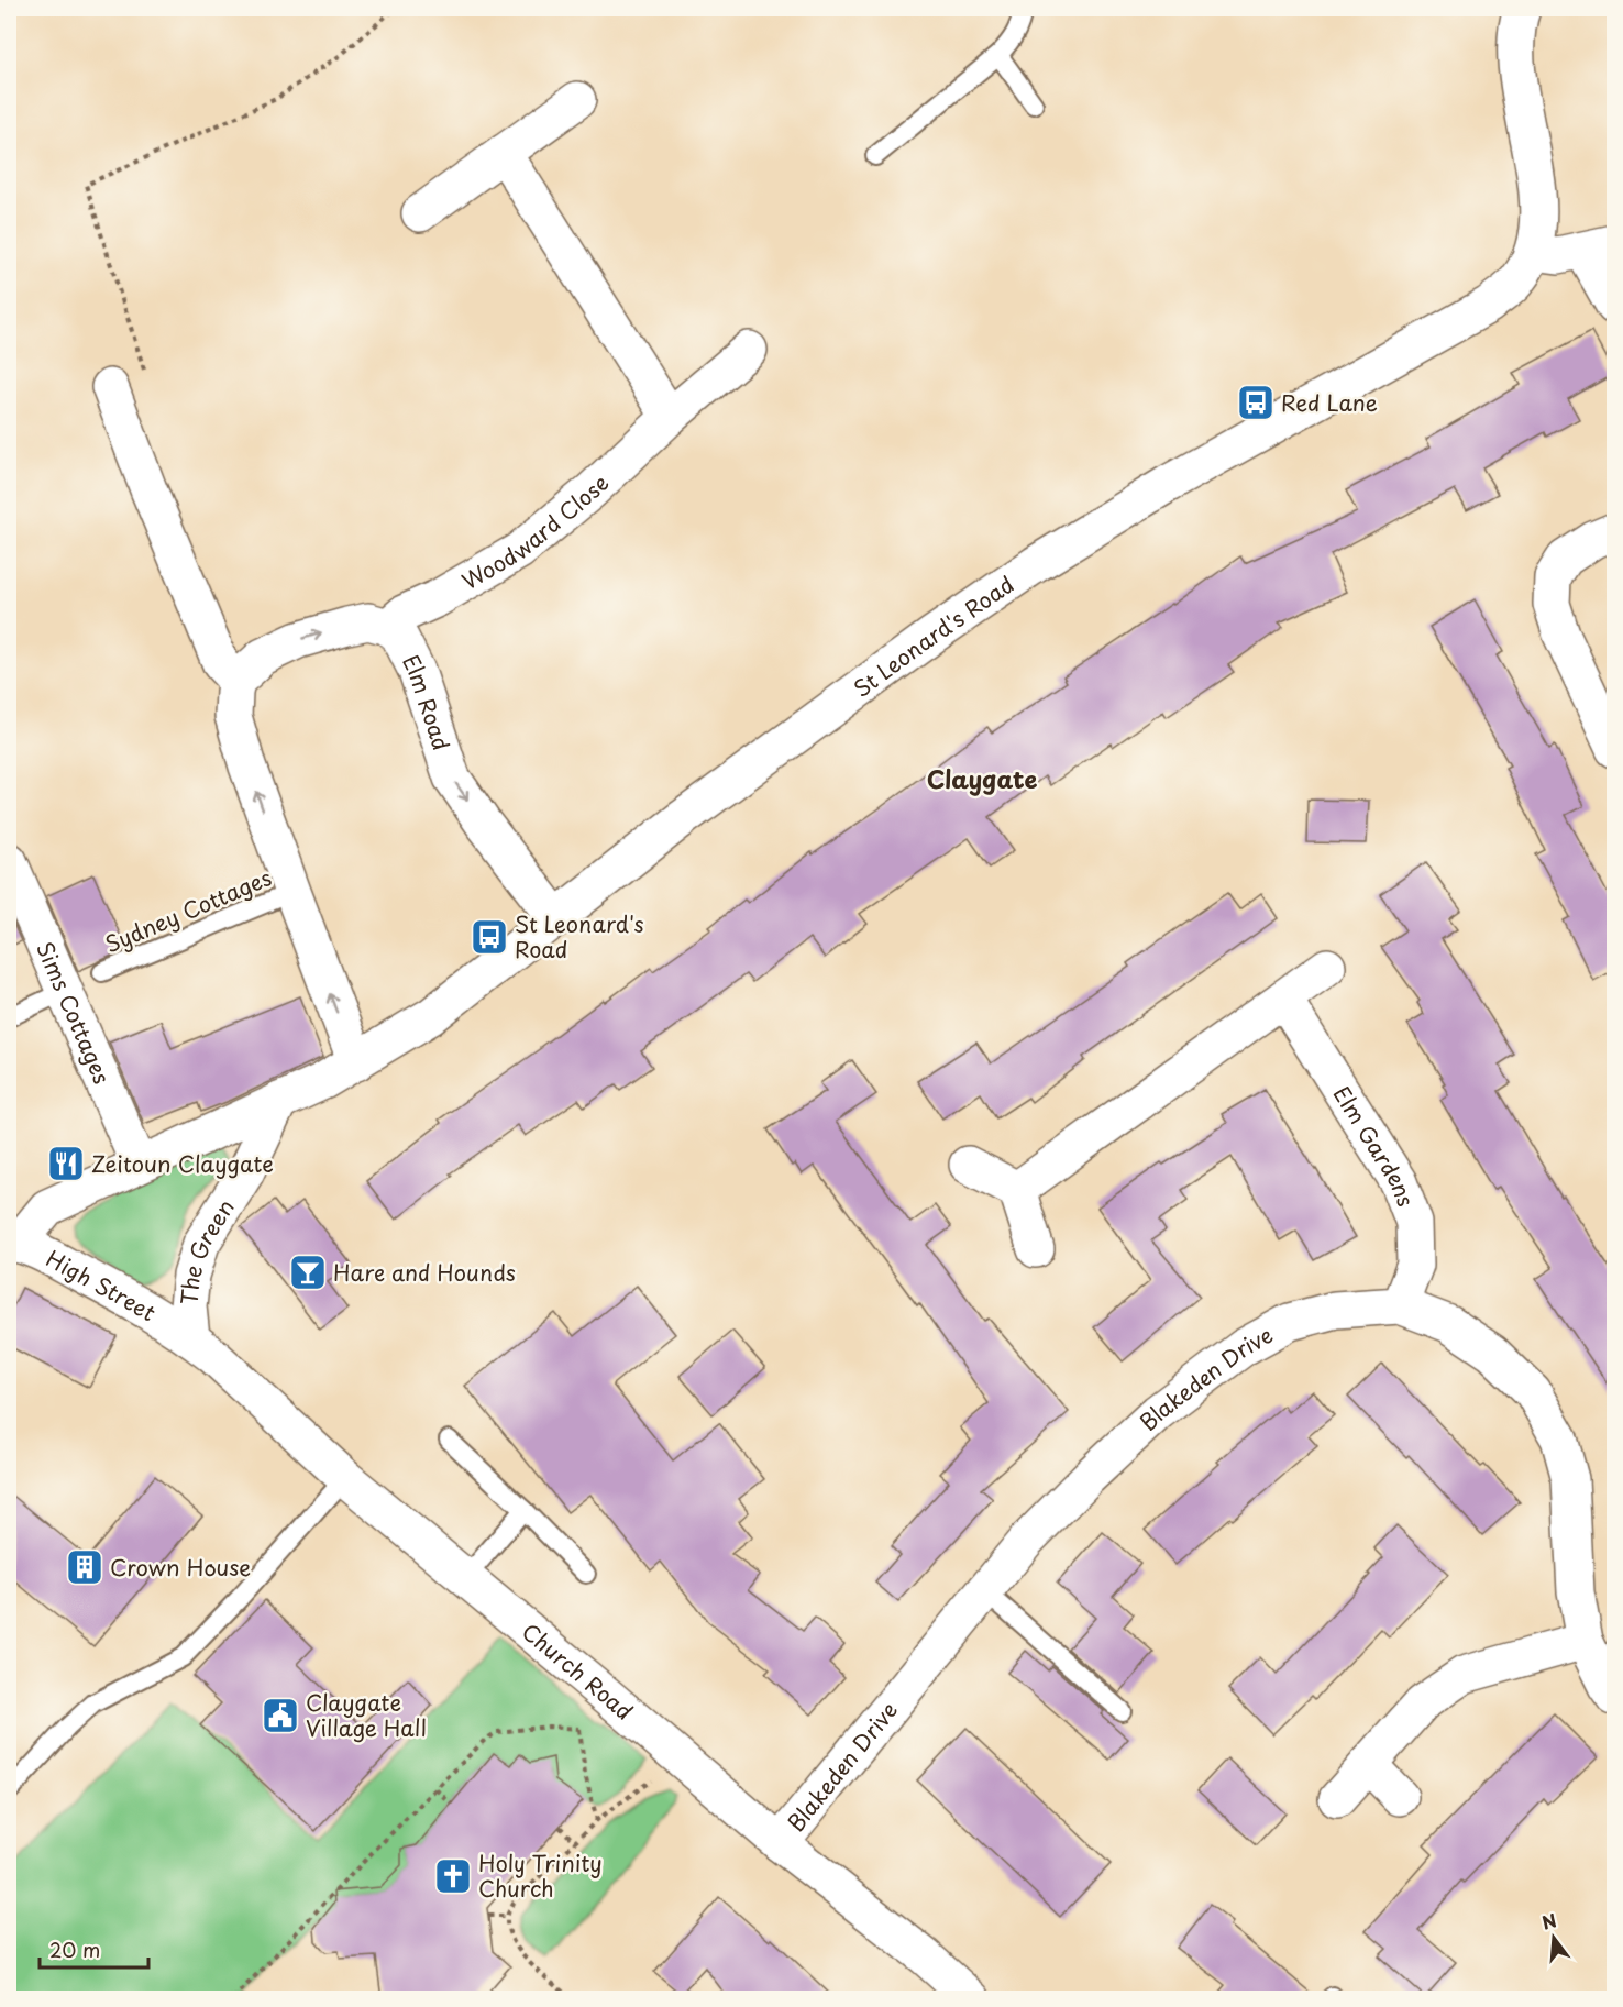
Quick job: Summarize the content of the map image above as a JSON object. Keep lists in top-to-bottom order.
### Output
{
  "streets": {
    "street": [
      "Woodward Close",
      "St Leonard's Road",
      "Elm Road",
      "Sims Cottages",
      "Elm Gardens",
      "The Green",
      "High Street",
      "Blakeden Drive",
      "Church Road"
    ],
    "lane": ["Sydney Cottages"]
  },
  "crossings": [
    ["Woodward Close", "Elm Road"],
    ["St Leonard's Road", "Elm Road"],
    ["Elm Gardens", "Blakeden Drive"],
    ["The Green", "High Street"],
    ["The Green", "Church Road"],
    ["High Street", "Church Road"],
    ["Blakeden Drive", "Church Road"]
  ],
  "districts": ["Claygate"],
  "places": {
    "bus stop": ["Red Lane", "St Leonard's Road"],
    "restaurant": ["Zeitoun Claygate"],
    "bar": ["Hare and Hounds"],
    "building": ["Crown House"],
    "public building": ["Claygate Village Hall"],
    "church": ["Holy Trinity Church"]
  },
  "scale_bar": "20 m",
  "north": "top"
}
